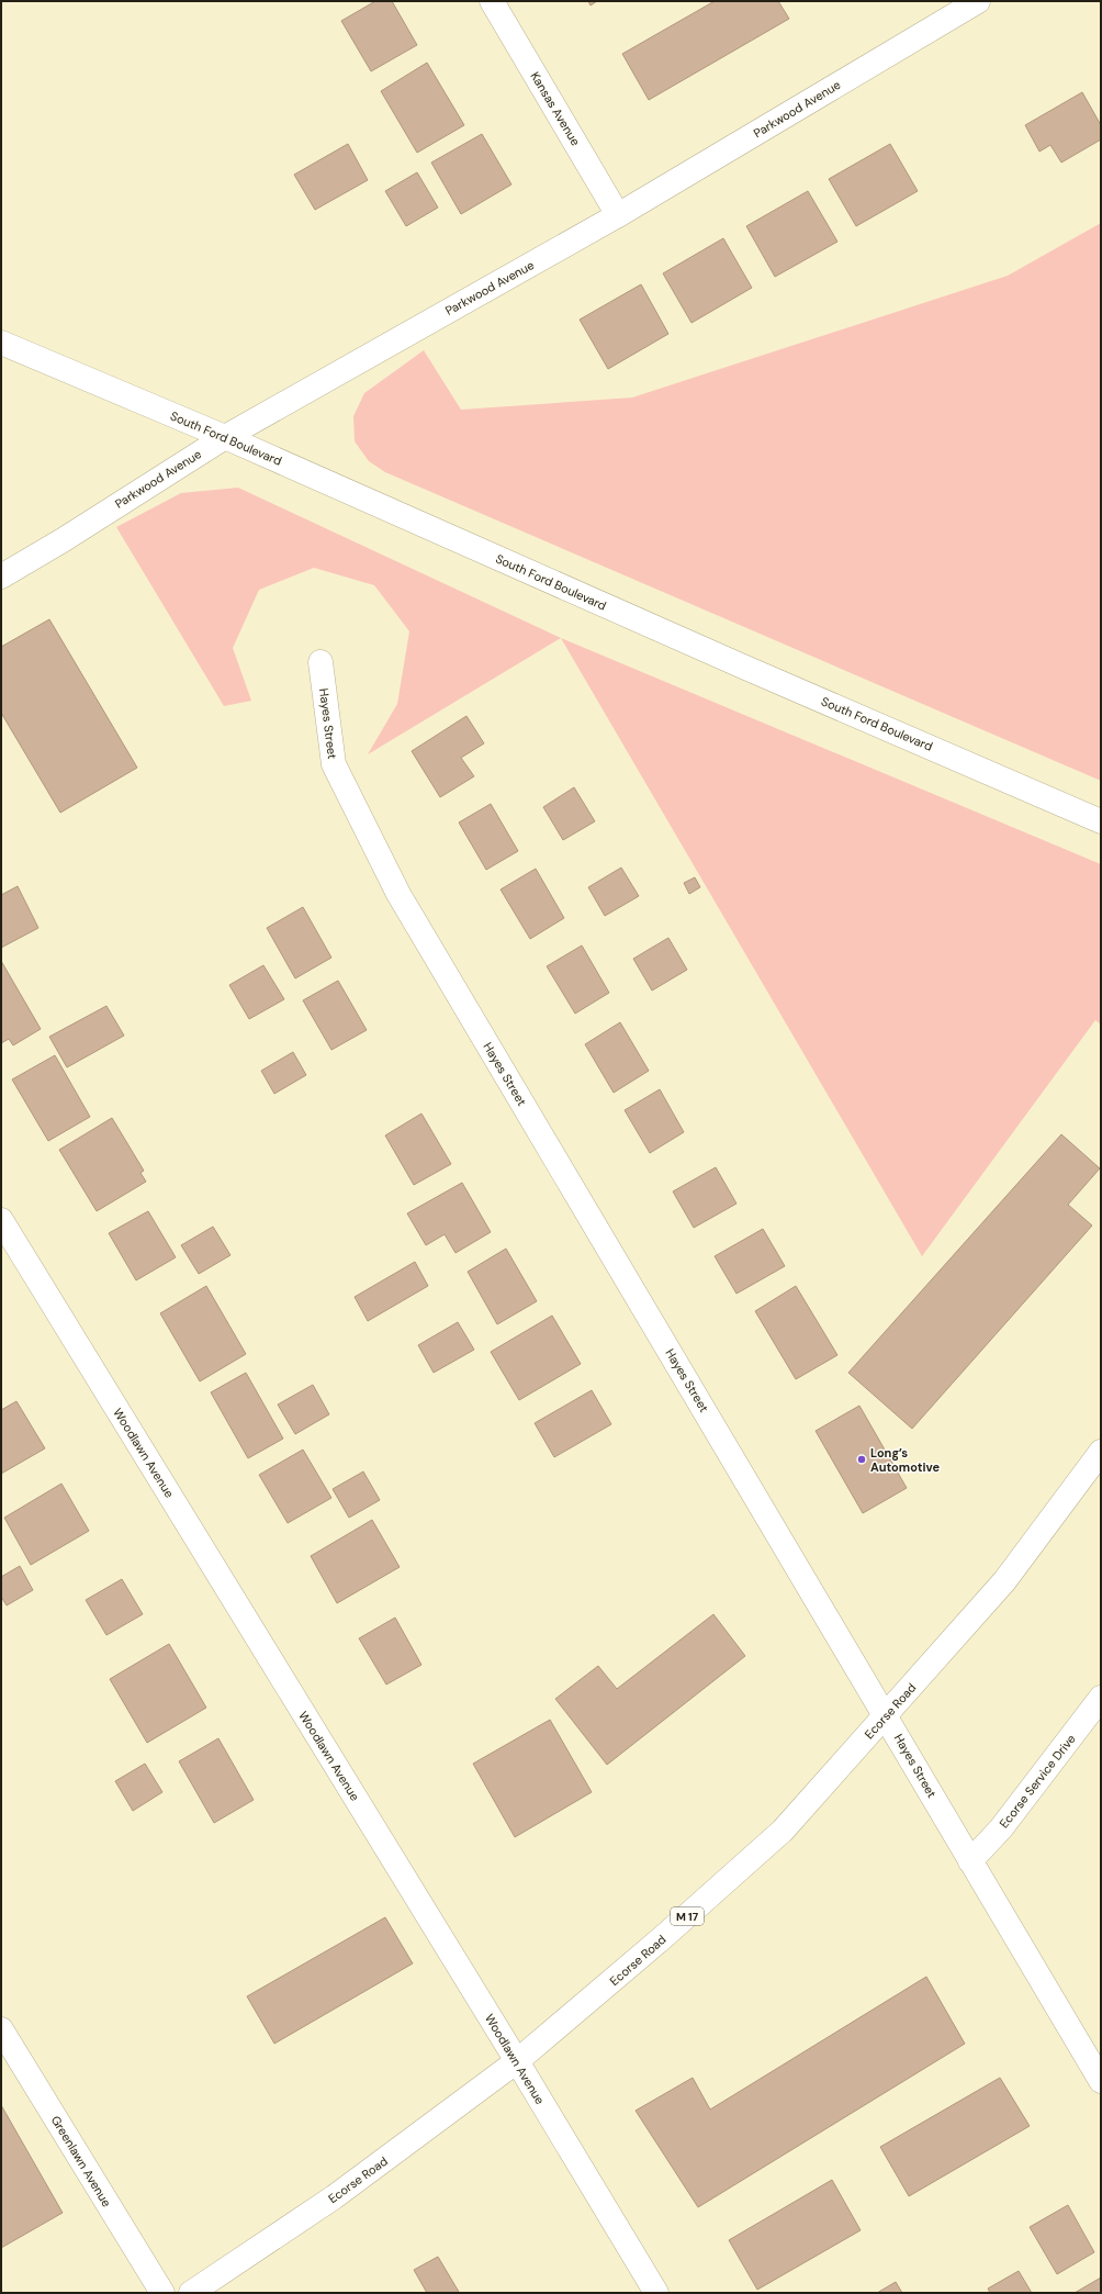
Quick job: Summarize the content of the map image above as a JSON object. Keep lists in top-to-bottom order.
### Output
{
  "streets": {
    "street": [
      "Kansas Avenue",
      "Parkwood Avenue",
      "South Ford Boulevard",
      "Hayes Street",
      "Woodlawn Avenue",
      "Ecorse Road",
      "Ecorse Service Drive",
      "M 17",
      "Greenlawn Avenue"
    ]
  },
  "crossings": [
    ["Kansas Avenue", "Parkwood Avenue"],
    ["Parkwood Avenue", "South Ford Boulevard"],
    ["Hayes Street", "Ecorse Road"],
    ["Hayes Street", "Ecorse Service Drive"],
    ["Woodlawn Avenue", "Ecorse Road"]
  ],
  "places": ["Long’s Automotive"]
}
